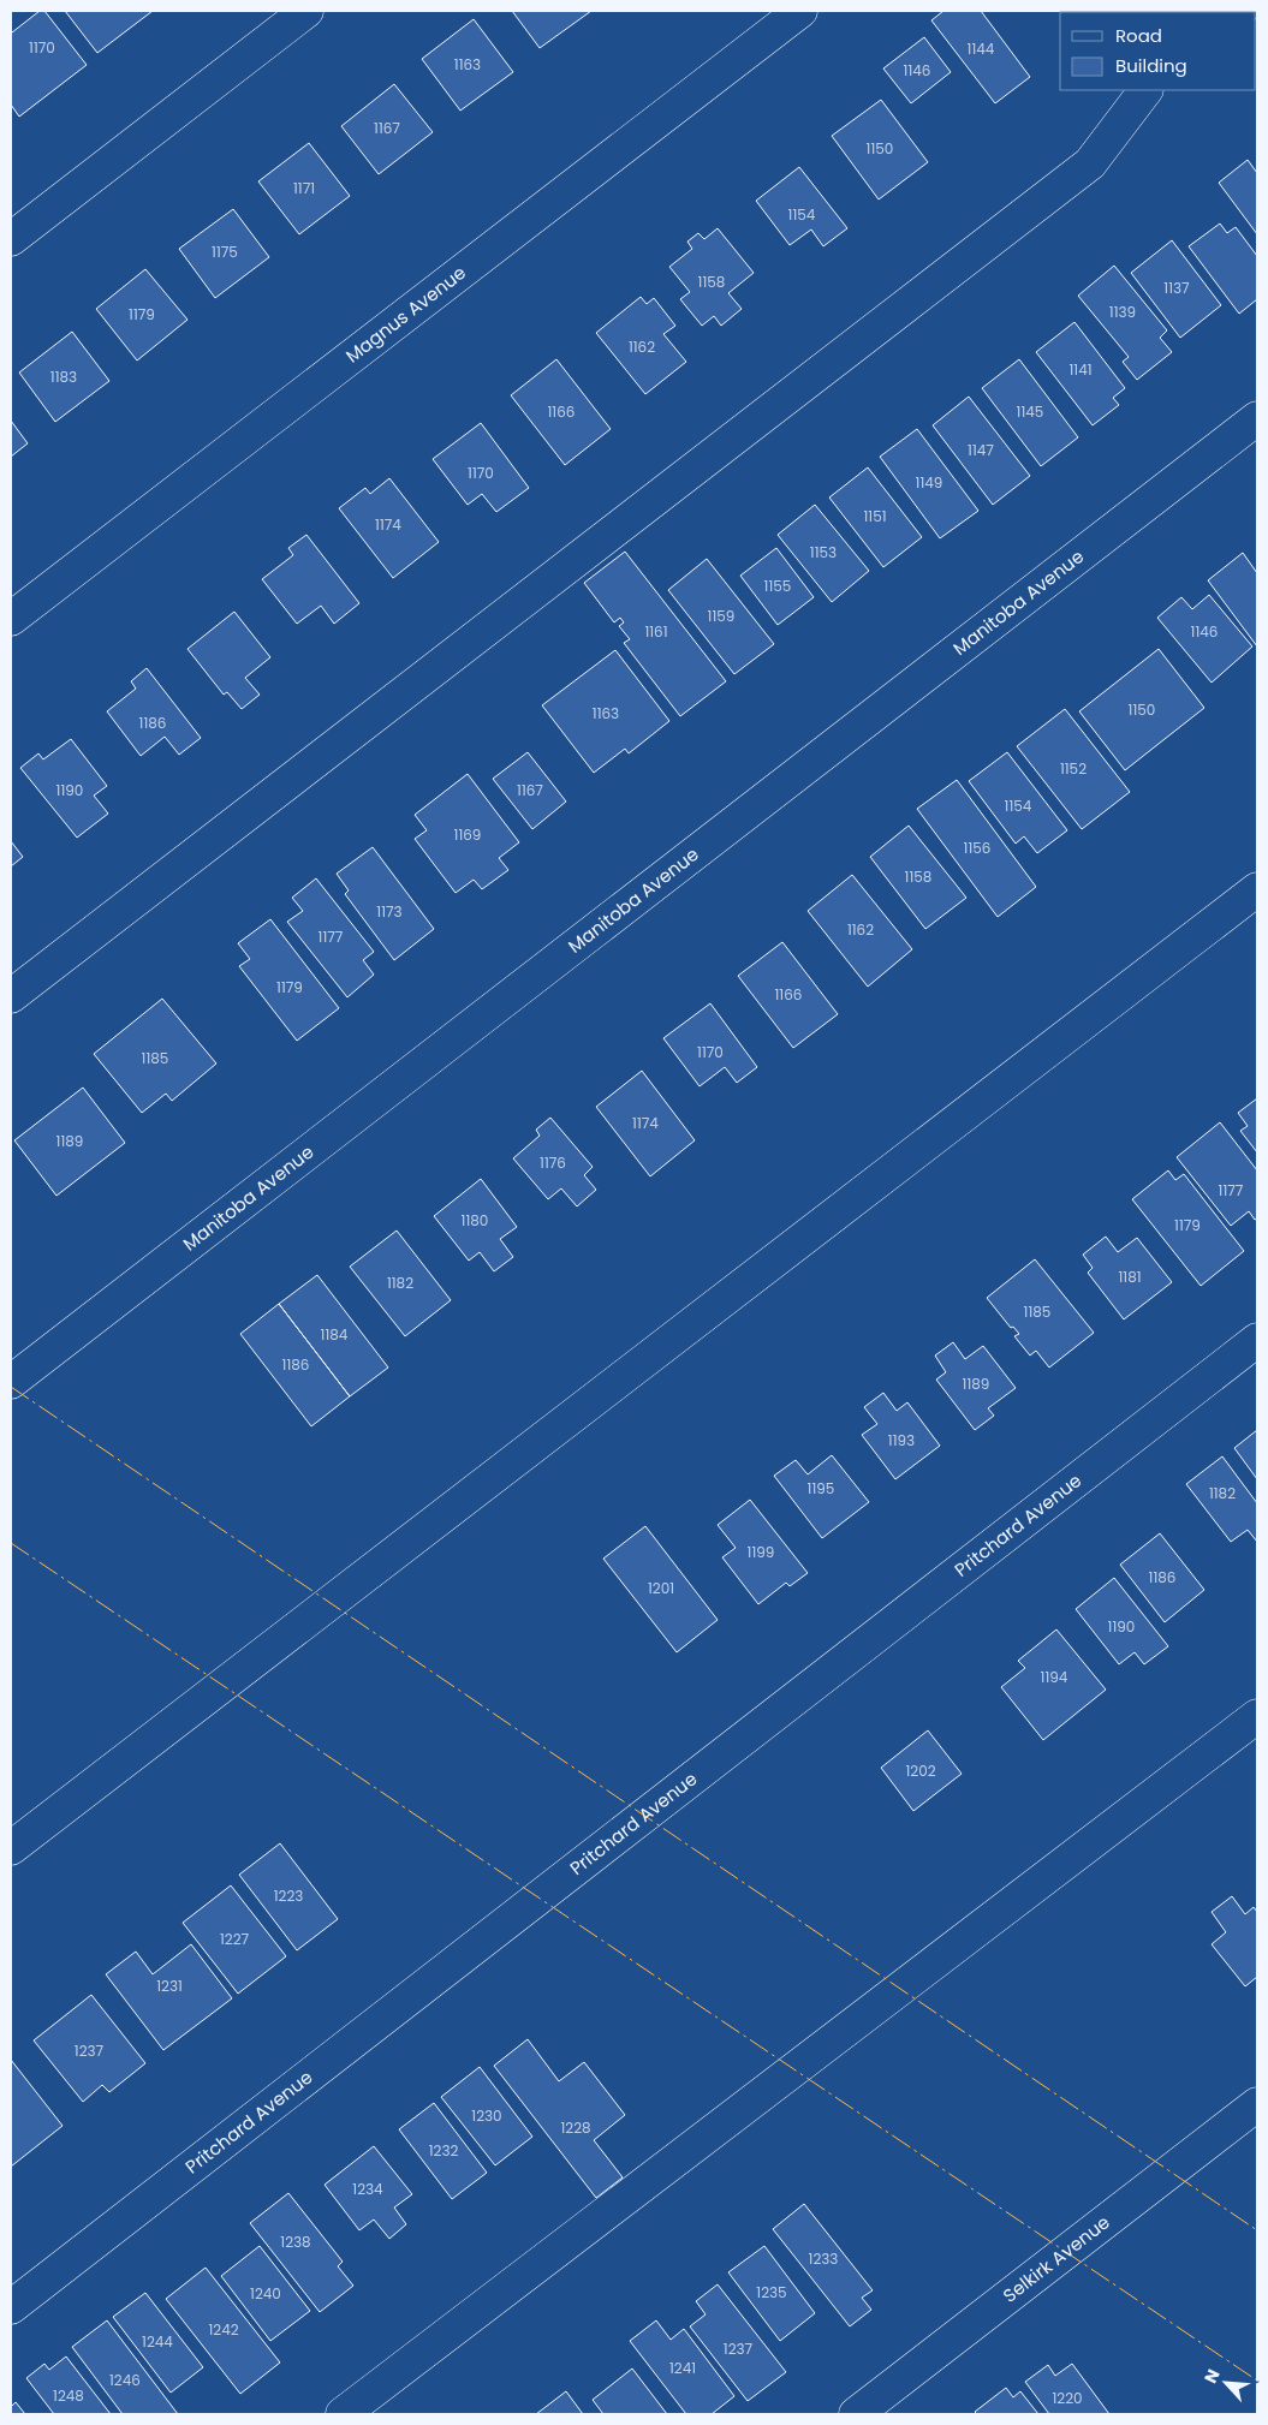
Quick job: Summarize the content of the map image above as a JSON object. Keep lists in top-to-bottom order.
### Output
{
  "streets": {
    "street": [
      "Magnus Avenue",
      "Manitoba Avenue",
      "Pritchard Avenue",
      "Selkirk Avenue"
    ]
  },
  "house_numbers": [
    "1170",
    "1144",
    "1163",
    "1146",
    "1167",
    "1150",
    "1171",
    "1154",
    "1175",
    "1158",
    "1137",
    "1139",
    "1179",
    "1162",
    "1141",
    "1183",
    "1166",
    "1145",
    "1147",
    "1170",
    "1149",
    "1151",
    "1174",
    "1153",
    "1155",
    "1159",
    "1161",
    "1146",
    "1150",
    "1163",
    "1186",
    "1152",
    "1190",
    "1167",
    "1154",
    "1169",
    "1156",
    "1158",
    "1173",
    "1162",
    "1177",
    "1179",
    "1166",
    "1170",
    "1185",
    "1174",
    "1189",
    "1176",
    "1177",
    "1180",
    "1179",
    "1181",
    "1182",
    "1185",
    "1184",
    "1186",
    "1189",
    "1193",
    "1195",
    "1182",
    "1199",
    "1186",
    "1201",
    "1190",
    "1194",
    "1202",
    "1223",
    "1227",
    "1231",
    "1237",
    "1230",
    "1228",
    "1232",
    "1234",
    "1238",
    "1233",
    "1235",
    "1240",
    "1242",
    "1244",
    "1237",
    "1241",
    "1246",
    "1248",
    "1220"
  ],
  "legend": ["Road", "Building"],
  "north": "top left"
}
